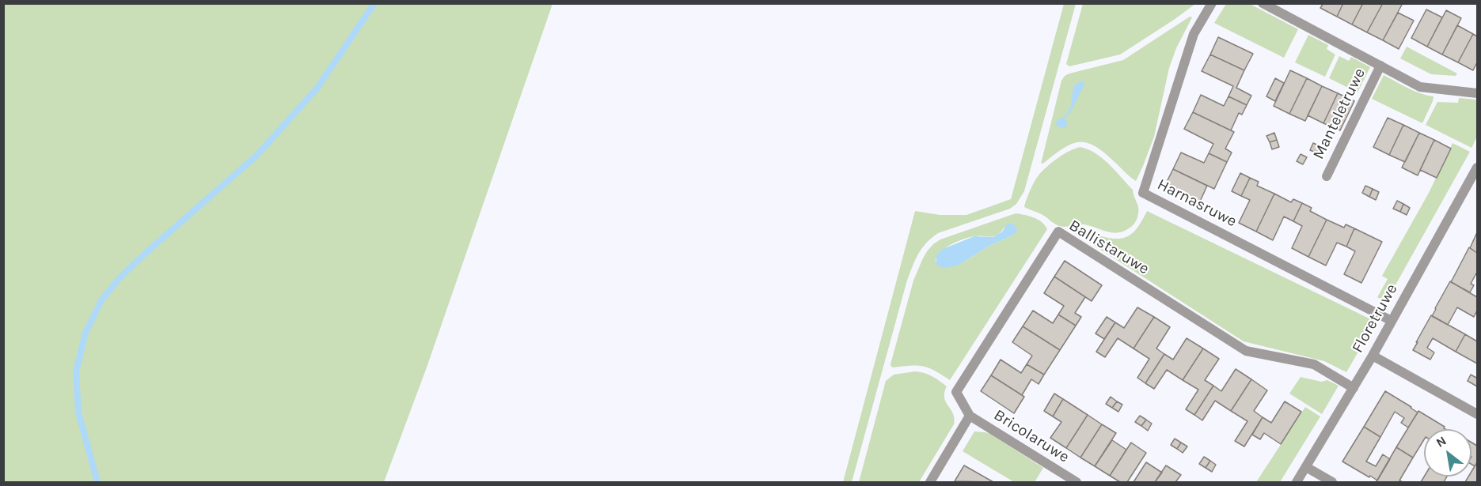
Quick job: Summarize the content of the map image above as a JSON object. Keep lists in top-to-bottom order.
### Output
{
  "streets": {
    "street": [
      "Manteletruwe",
      "Harnasruwe",
      "Ballistaruwe",
      "Floretruwe",
      "Bricolaruwe"
    ]
  },
  "crossings": [
    ["Harnasruwe", "Floretruwe"],
    ["Ballistaruwe", "Floretruwe"],
    ["Ballistaruwe", "Bricolaruwe"]
  ],
  "north": "top left"
}
